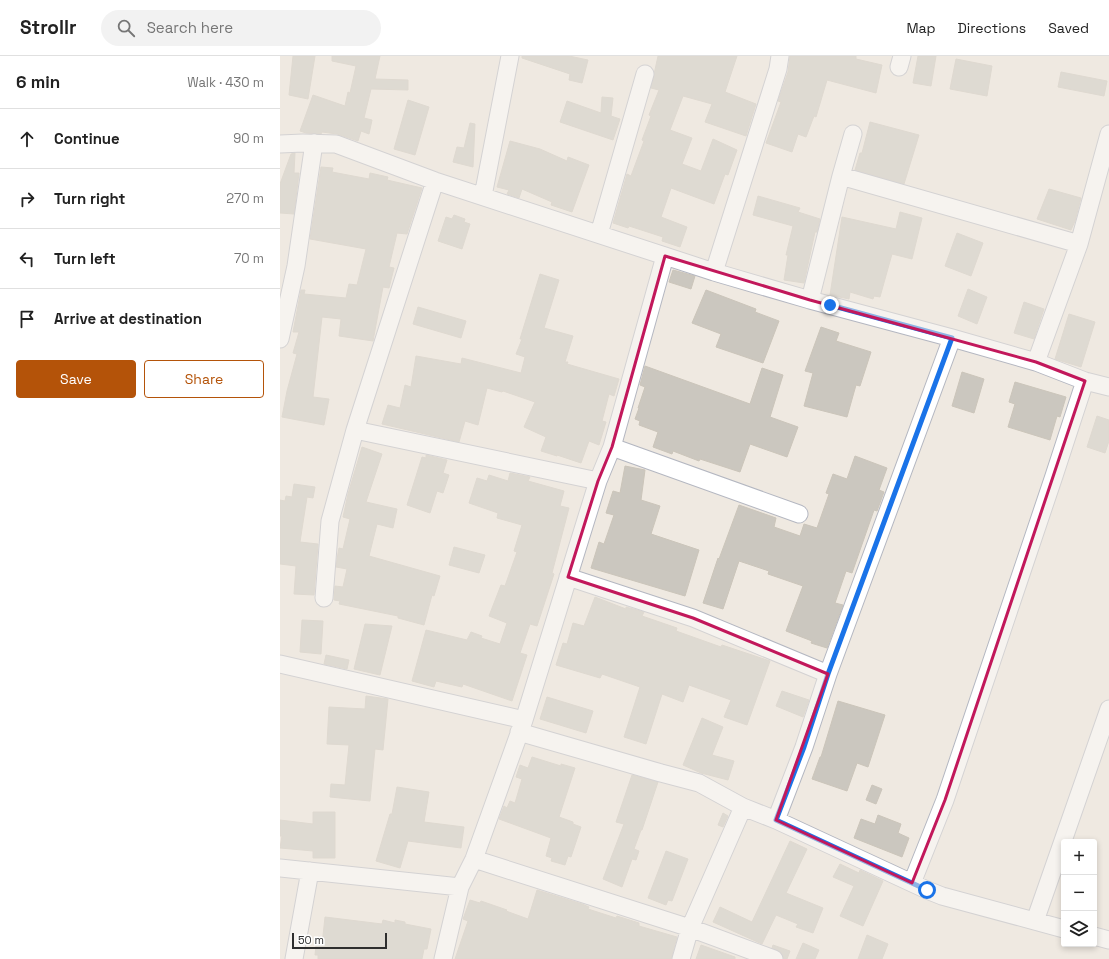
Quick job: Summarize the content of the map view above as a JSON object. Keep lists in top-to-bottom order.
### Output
{
  "scale_bar": "50 m",
  "page": {
    "header": "Strollr",
    "search": "Search here",
    "nav": ["Map", "Directions", "Saved"],
    "heading": ["6 min", "Walk · 430 m"],
    "list": [
      ["Continue", "90 m"],
      ["Turn right", "270 m"],
      ["Turn left", "70 m"],
      "Arrive at destination"
    ],
    "buttons": ["Save", "Share"],
    "map_buttons": ["+", "−"],
    "scale": "50 m"
  }
}
